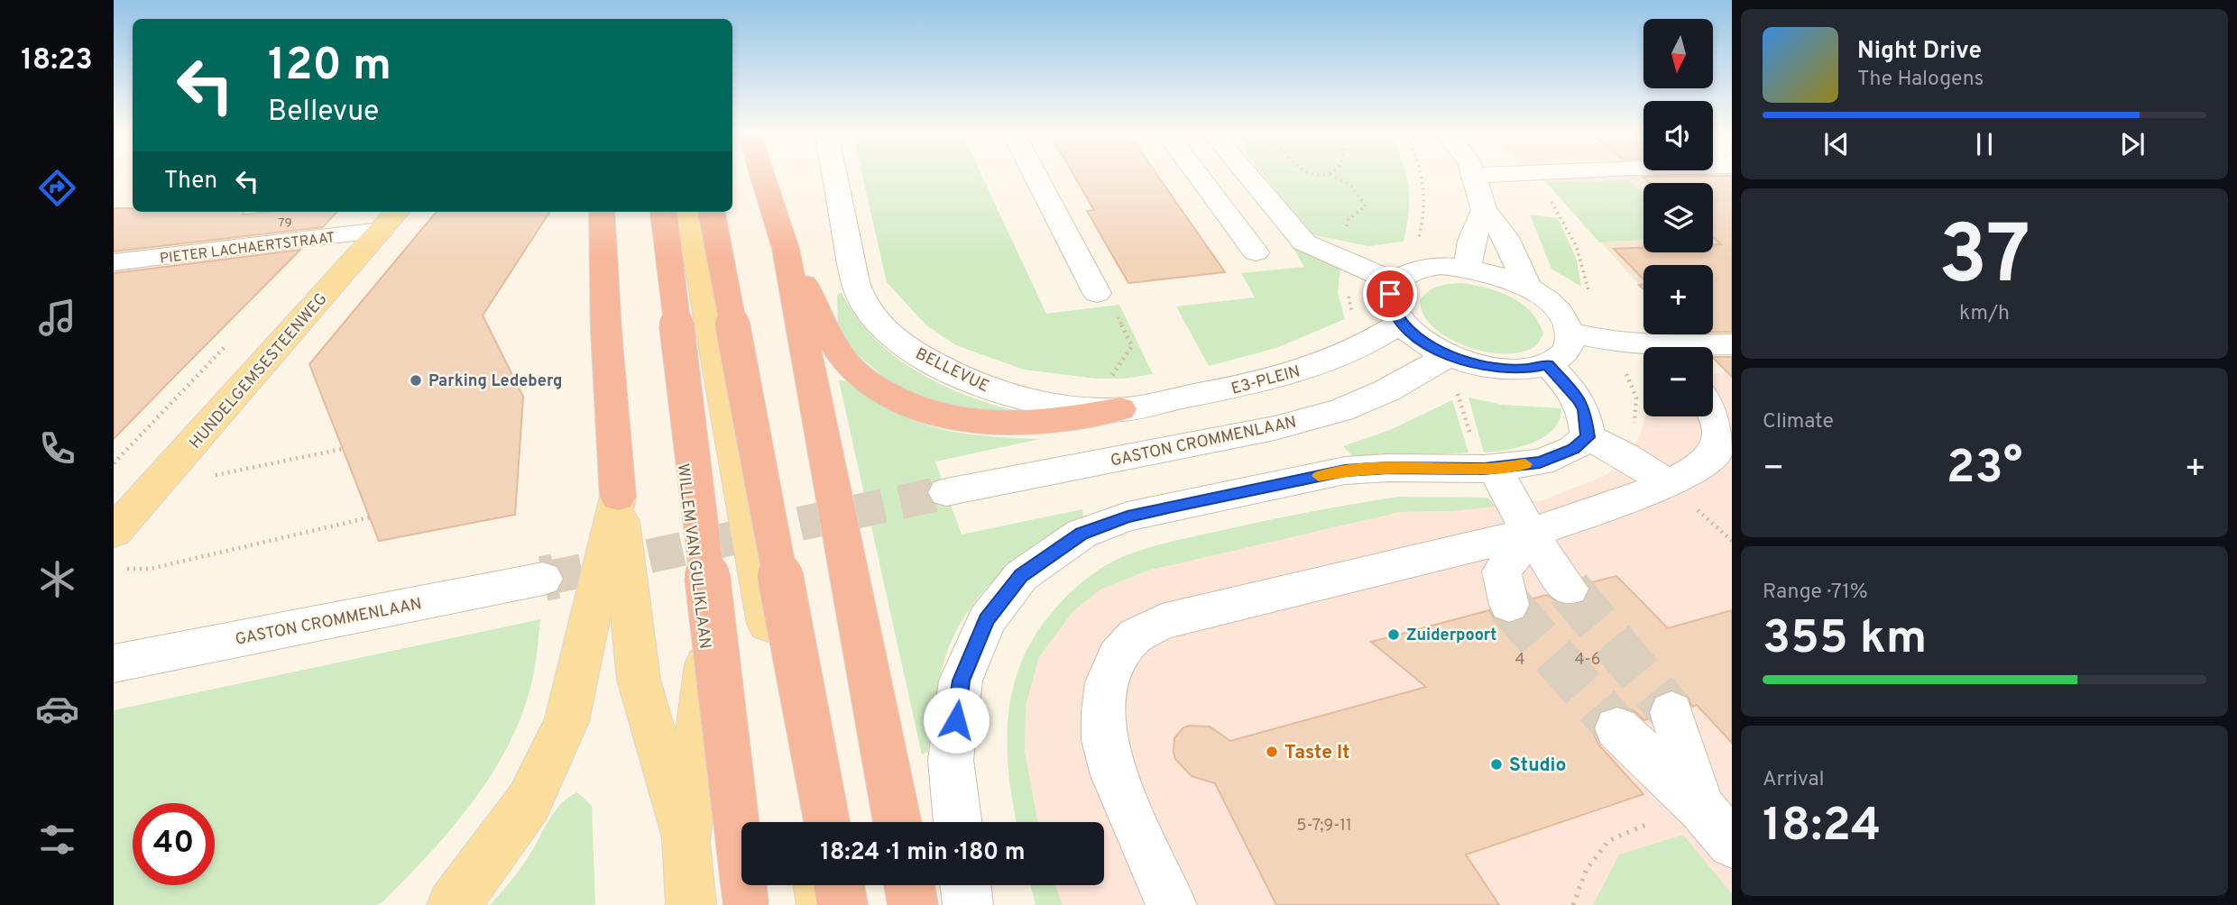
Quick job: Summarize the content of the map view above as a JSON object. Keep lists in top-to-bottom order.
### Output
{
  "streets": {
    "main road": ["HUNDELGEMSESTEENWEG", "WILLEM VAN GULIKLAAN"],
    "street": [
      "PIETER LACHAERTSTRAAT",
      "BELLEVUE",
      "E3-PLEIN",
      "GASTON CROMMENLAAN"
    ]
  },
  "crossings": [
    ["PIETER LACHAERTSTRAAT", "HUNDELGEMSESTEENWEG"],
    ["BELLEVUE", "E3-PLEIN"]
  ],
  "places": [
    "Parking Ledeberg",
    "Zuiderpoort",
    "Taste It",
    "Studio"
  ],
  "house_numbers": [
    "79",
    "4",
    "4-6",
    "5-7;9-11"
  ],
  "north": "bottom",
  "page": {
    "tabs": "18:23",
    "map_buttons": ["+", "−"],
    "turn": ["120 m", "Bellevue"],
    "song": ["Night Drive", "The Halogens"],
    "then": "Then",
    "tile": [
      ["37", "km/h"],
      "Climate",
      ["Range · 71%", "355 km"],
      ["Arrival", "18:24"]
    ],
    "heat": ["−", "23°", "+"],
    "limit": "40",
    "trip": "18:24 · 1 min · 180 m"
  }
}
